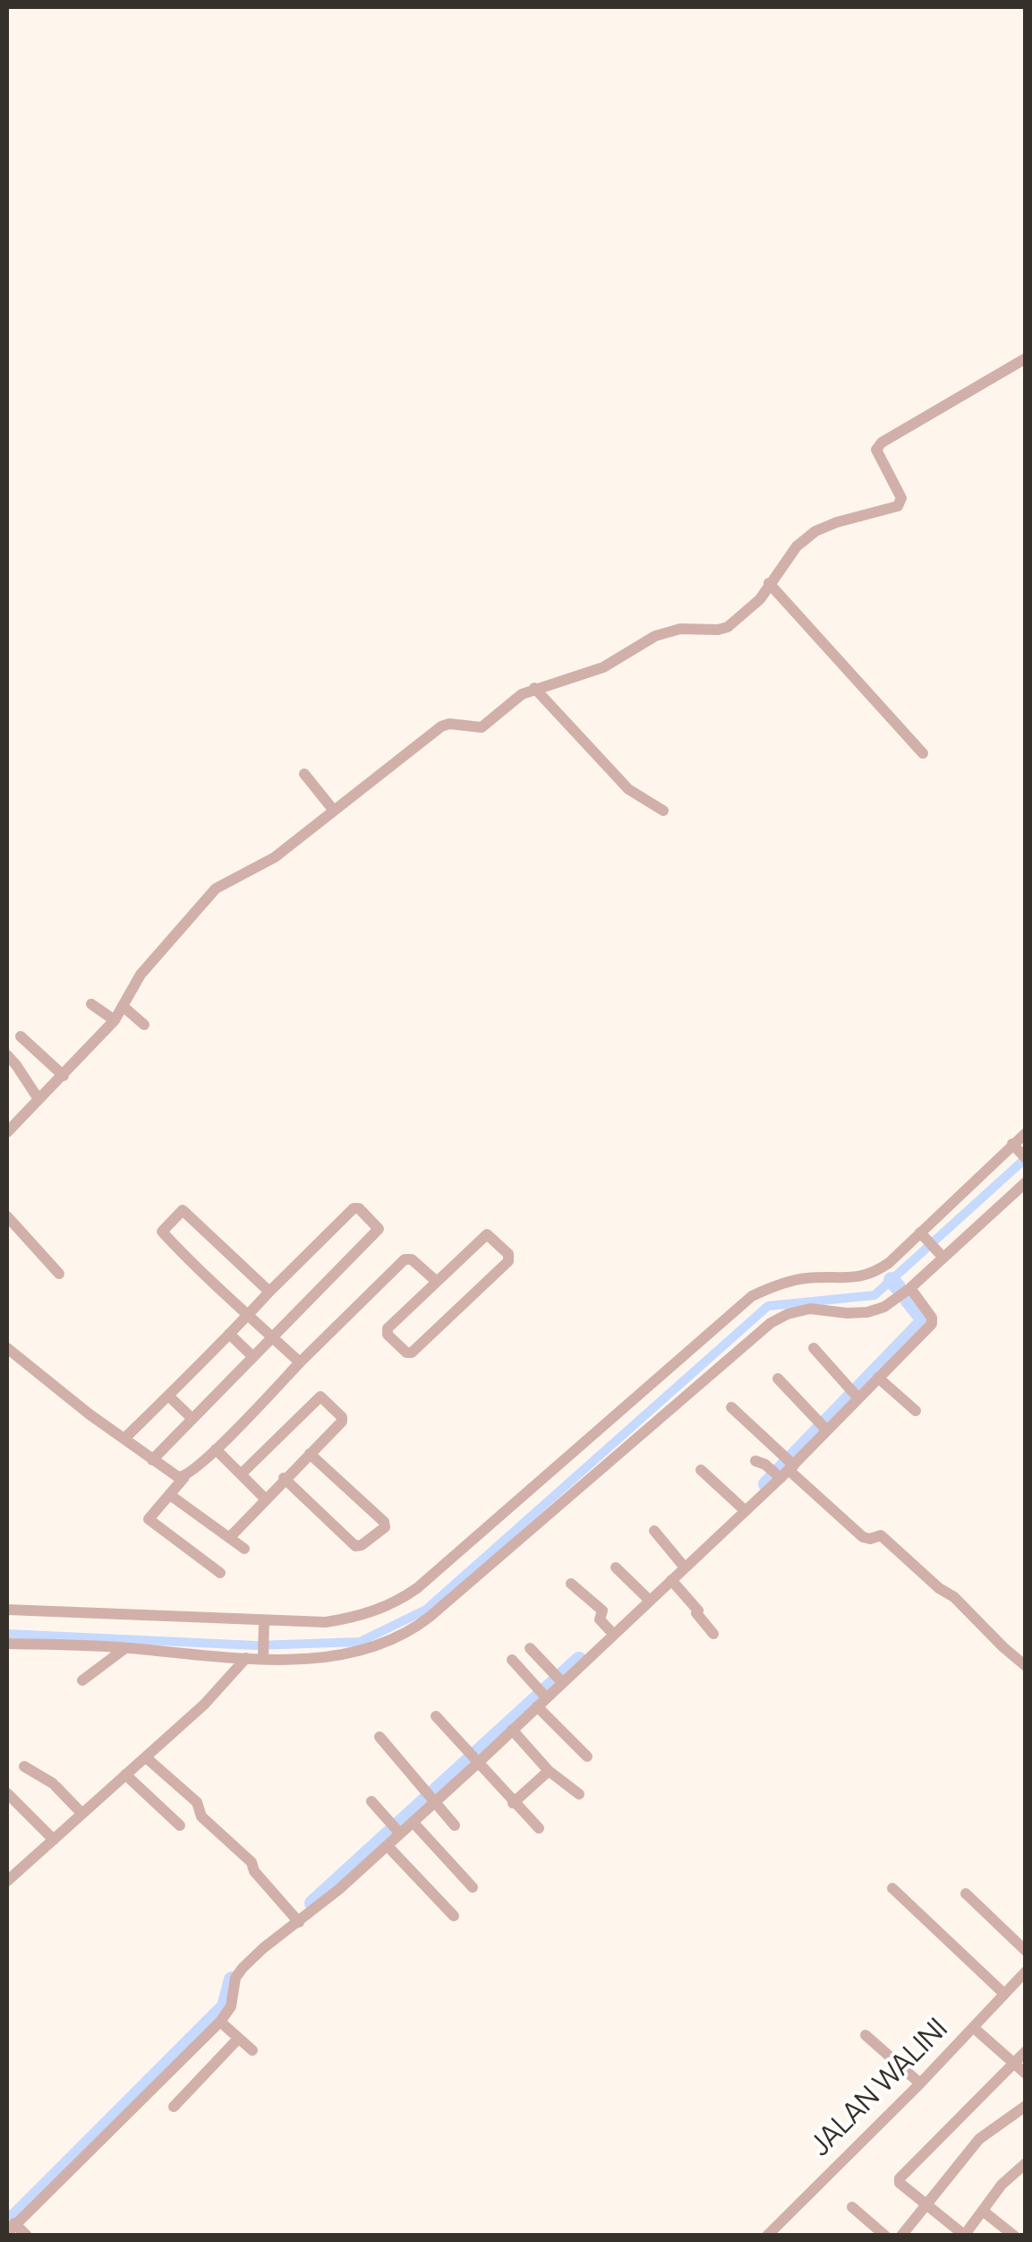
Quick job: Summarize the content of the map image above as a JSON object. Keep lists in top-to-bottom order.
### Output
{
  "streets": {
    "street": ["JALAN WALINI"]
  }
}
